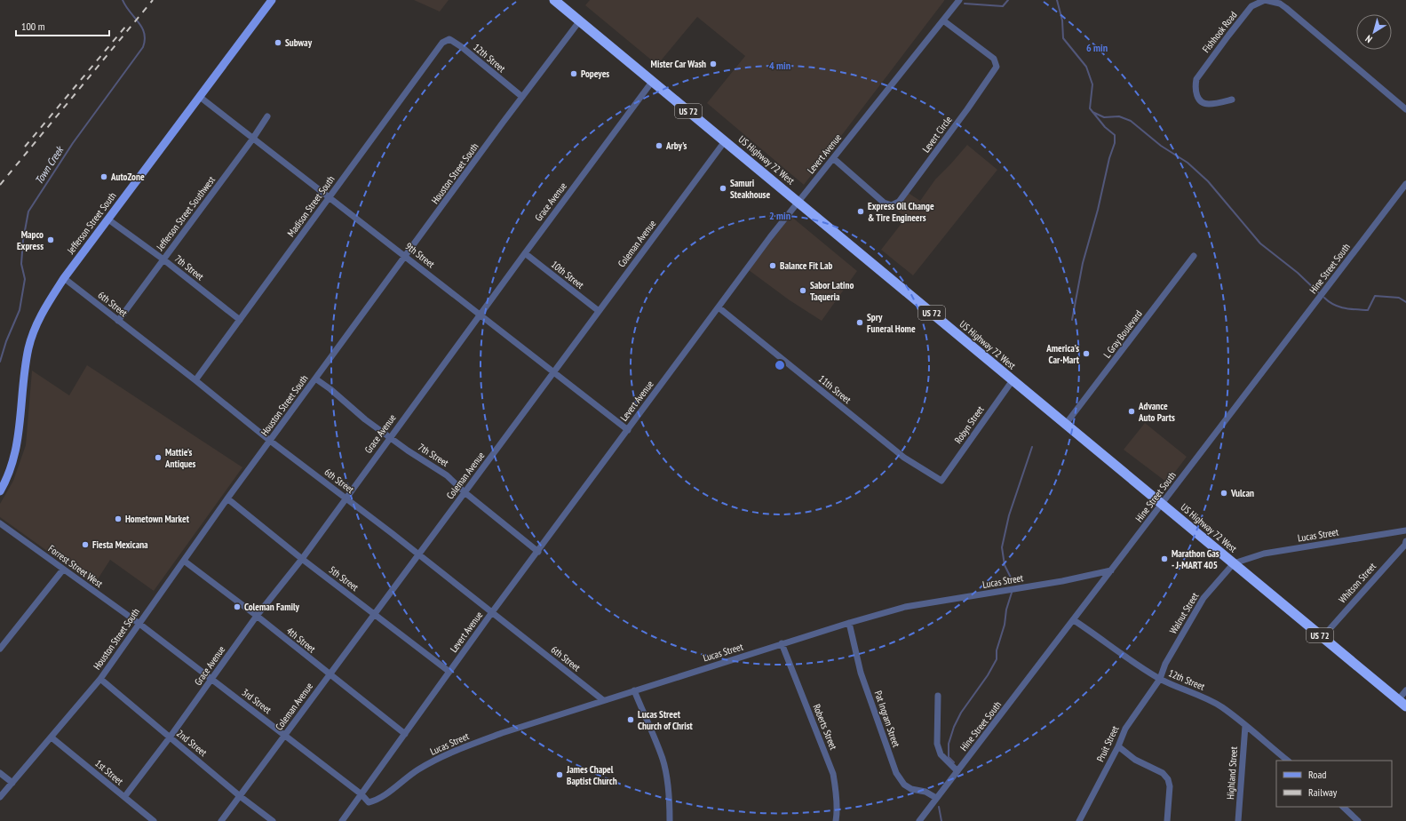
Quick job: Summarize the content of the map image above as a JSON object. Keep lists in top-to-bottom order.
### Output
{
  "streets": {
    "highway": ["US 72", "US Highway 72 West"],
    "main road": ["Jefferson Street South"],
    "street": [
      "Fishhook Road",
      "12th Street",
      "Levert Circle",
      "Levert Avenue",
      "Houston Street South",
      "Grace Avenue",
      "Madison Street South",
      "Jefferson Street Southwest",
      "Coleman Avenue",
      "9th Street",
      "7th Street",
      "Hine Street South",
      "10th Street",
      "6th Street",
      "L Gray Boulevard",
      "11th Street",
      "Robyn Street",
      "Lucas Street",
      "Forrest Street West",
      "5th Street",
      "Whitson Street",
      "Walnut Street",
      "4th Street",
      "3rd Street",
      "Pat Ingram Street",
      "Roberts Street",
      "2nd Street",
      "Pruit Street",
      "1st Street",
      "Highland Street"
    ]
  },
  "crossings": [
    ["12th Street", "Houston Street South"],
    ["12th Street", "Madison Street South"],
    ["12th Street", "Hine Street South"],
    ["12th Street", "Walnut Street"],
    ["12th Street", "Pruit Street"],
    ["12th Street", "Highland Street"],
    ["Levert Circle", "Levert Avenue"],
    ["Levert Avenue", "US Highway 72 West"],
    ["Levert Avenue", "9th Street"],
    ["Levert Avenue", "7th Street"],
    ["Levert Avenue", "6th Street"],
    ["Levert Avenue", "11th Street"],
    ["Levert Avenue", "Lucas Street"],
    ["Levert Avenue", "5th Street"],
    ["Levert Avenue", "4th Street"],
    ["Levert Avenue", "3rd Street"],
    ["US Highway 72 West", "Houston Street South"],
    ["US Highway 72 West", "Grace Avenue"],
    ["US Highway 72 West", "Coleman Avenue"],
    ["US Highway 72 West", "Hine Street South"],
    ["US Highway 72 West", "L Gray Boulevard"],
    ["US Highway 72 West", "Robyn Street"],
    ["US Highway 72 West", "Lucas Street"],
    ["US Highway 72 West", "Whitson Street"],
    ["US Highway 72 West", "Walnut Street"],
    ["Houston Street South", "9th Street"],
    ["Houston Street South", "7th Street"],
    ["Houston Street South", "6th Street"],
    ["Houston Street South", "Forrest Street West"],
    ["Houston Street South", "5th Street"],
    ["Houston Street South", "4th Street"],
    ["Houston Street South", "3rd Street"],
    ["Houston Street South", "2nd Street"],
    ["Houston Street South", "1st Street"],
    ["Grace Avenue", "9th Street"],
    ["Grace Avenue", "7th Street"],
    ["Grace Avenue", "10th Street"],
    ["Grace Avenue", "6th Street"],
    ["Grace Avenue", "5th Street"],
    ["Grace Avenue", "4th Street"],
    ["Grace Avenue", "3rd Street"],
    ["Grace Avenue", "2nd Street"],
    ["Grace Avenue", "1st Street"],
    ["Madison Street South", "9th Street"],
    ["Madison Street South", "7th Street"],
    ["Madison Street South", "6th Street"],
    ["Jefferson Street Southwest", "9th Street"],
    ["Jefferson Street Southwest", "7th Street"],
    ["Jefferson Street Southwest", "6th Street"],
    ["Jefferson Street South", "9th Street"],
    ["Jefferson Street South", "7th Street"],
    ["Jefferson Street South", "6th Street"],
    ["Coleman Avenue", "9th Street"],
    ["Coleman Avenue", "7th Street"],
    ["Coleman Avenue", "10th Street"],
    ["Coleman Avenue", "6th Street"],
    ["Coleman Avenue", "5th Street"],
    ["Coleman Avenue", "4th Street"],
    ["Coleman Avenue", "3rd Street"],
    ["Coleman Avenue", "2nd Street"],
    ["Hine Street South", "Lucas Street"],
    ["Hine Street South", "Pat Ingram Street"],
    ["6th Street", "Lucas Street"],
    ["11th Street", "Robyn Street"],
    ["Lucas Street", "Walnut Street"],
    ["Lucas Street", "3rd Street"],
    ["Lucas Street", "Pat Ingram Street"],
    ["Lucas Street", "Roberts Street"],
    ["Forrest Street West", "3rd Street"],
    ["Walnut Street", "Pruit Street"]
  ],
  "water": ["Town Creek"],
  "places": [
    "Subway",
    "Mister Car Wash",
    "Popeyes",
    "Arby's",
    "AutoZone",
    "Samuri Steakhouse",
    "Express Oil Change & Tire Engineers",
    "Mapco Express",
    "Balance Fit Lab",
    "Sabor Latino Taqueria",
    "Spry Funeral Home",
    "America's Car-Mart",
    "Advance Auto Parts",
    "Mattie's Antiques",
    "Vulcan",
    "Hometown Market",
    "Fiesta Mexicana",
    "Marathon Gas - J-MART 405",
    "Coleman Family",
    "Lucas Street Church of Christ",
    "James Chapel Baptist Church"
  ],
  "legend": ["Road", "Railway"],
  "scale_bar": "100 m",
  "north": "bottom left",
  "rings": ["6 min", "4 min", "2 min"]
}
